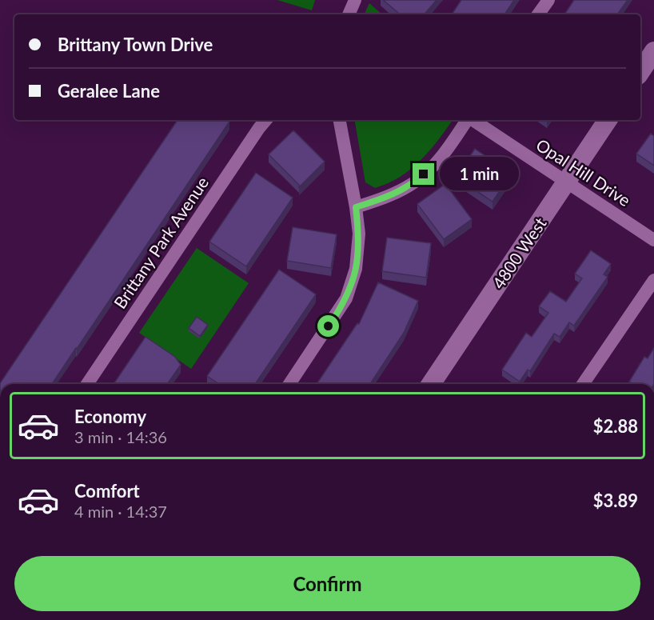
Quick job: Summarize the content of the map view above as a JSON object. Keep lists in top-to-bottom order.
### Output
{
  "streets": {
    "main road": ["4800 West"],
    "street": ["Opal Hill Drive", "Brittany Park Avenue"]
  },
  "crossings": [
    ["Opal Hill Drive", "4800 West"]
  ],
  "page": {
    "banner": ["Brittany Town Drive", "Geralee Lane"],
    "bubble": "1 min",
    "list": [
      {
        "name": "Economy",
        "note": "3 min · 14:36",
        "value": "$2.88"
      },
      {
        "name": "Comfort",
        "note": "4 min · 14:37",
        "value": "$3.89"
      }
    ],
    "buttons": "Confirm"
  }
}
